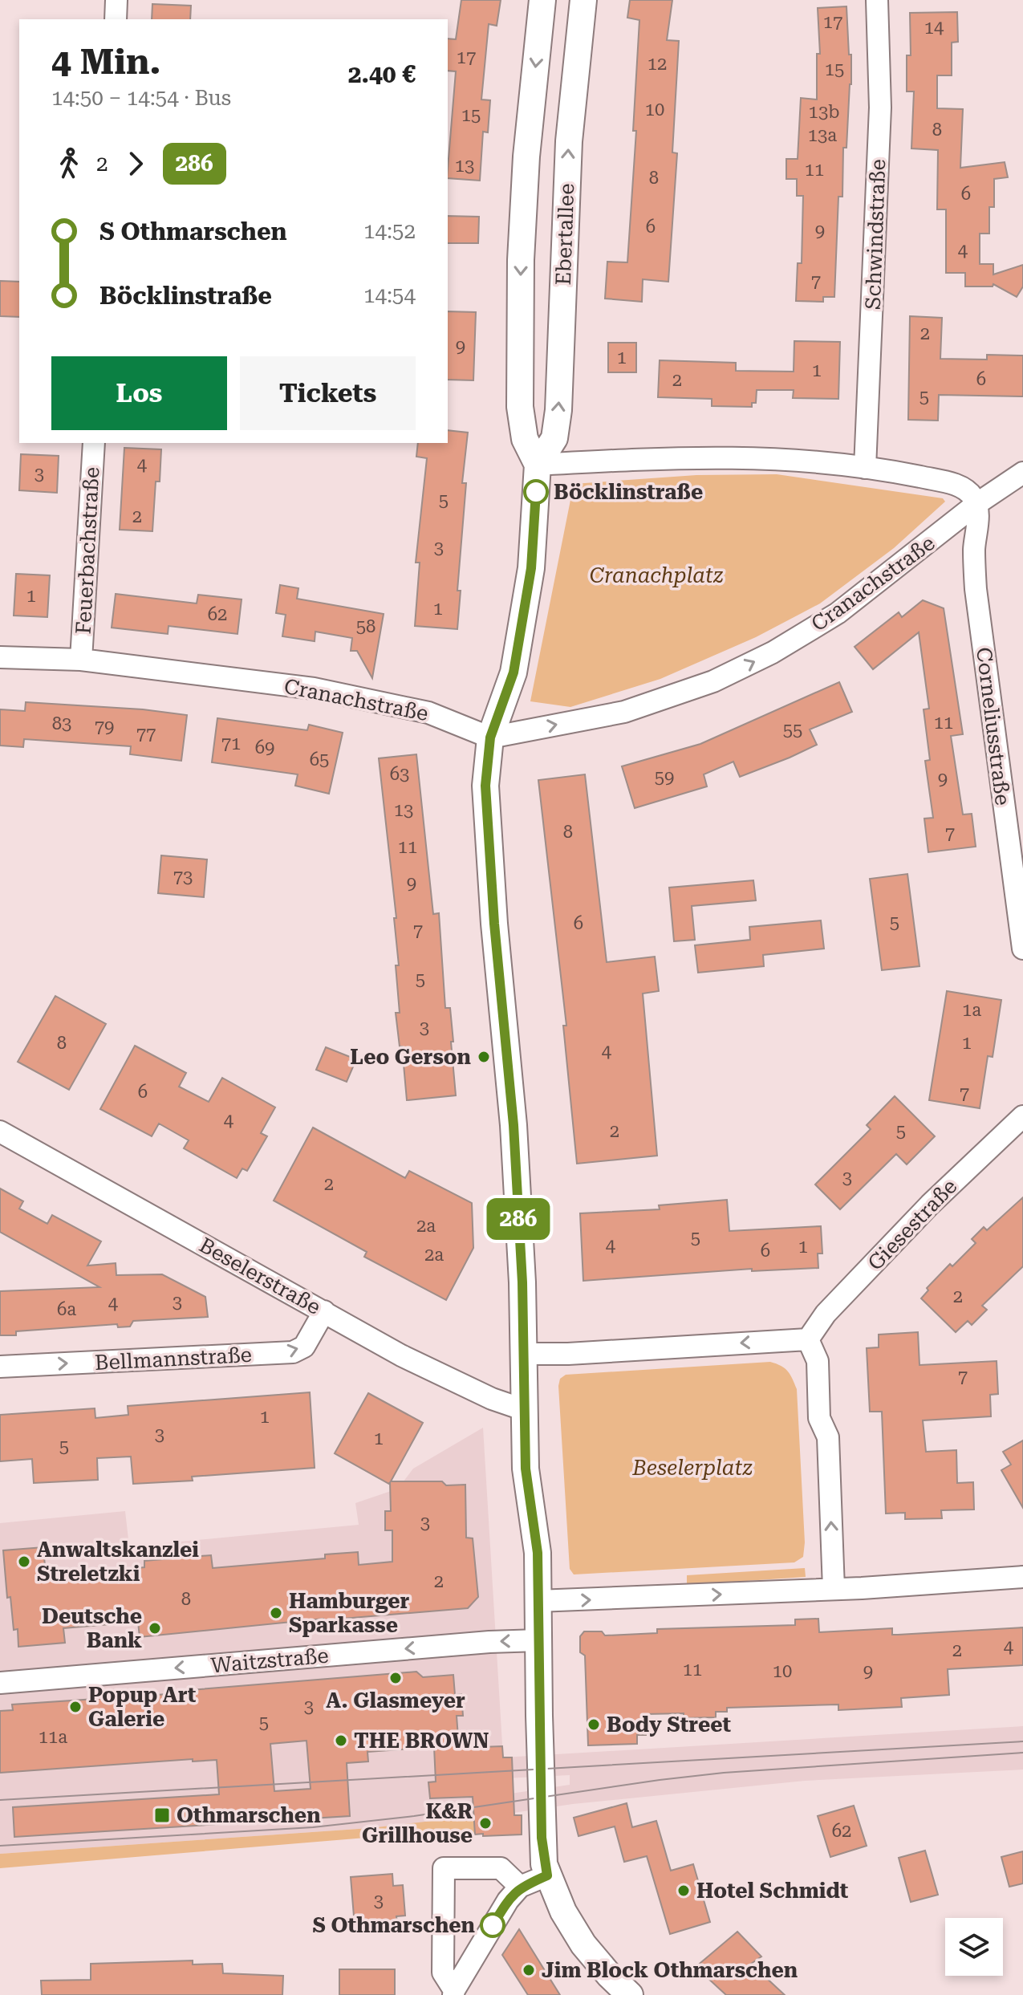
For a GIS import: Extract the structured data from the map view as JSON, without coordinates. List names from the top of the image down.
{
  "streets": {
    "main road": ["Ebertallee"],
    "street": [
      "Schwindstraße",
      "Feuerbachstraße",
      "Cranachstraße",
      "Corneliusstraße",
      "Giesestraße",
      "Beselerstraße",
      "Bellmannstraße",
      "Waitzstraße"
    ]
  },
  "crossings": [
    ["Ebertallee", "Cranachstraße"],
    ["Ebertallee", "Beselerstraße"],
    ["Ebertallee", "Waitzstraße"],
    ["Feuerbachstraße", "Cranachstraße"],
    ["Cranachstraße", "Corneliusstraße"],
    ["Beselerstraße", "Bellmannstraße"]
  ],
  "one_way": ["Cranachstraße", "Bellmannstraße", "Waitzstraße"],
  "parks": ["Cranachplatz", "Beselerplatz"],
  "places": {
    "other": [
      "Böcklinstraße",
      "Leo Gerson",
      "Anwaltskanzlei Streletzki",
      "Hamburger Sparkasse",
      "Deutsche Bank",
      "A. Glasmeyer",
      "Popup Art Galerie",
      "Body Street",
      "THE BROWN",
      "K&R Grillhouse",
      "Hotel Schmidt",
      "S Othmarschen",
      "Jim Block Othmarschen"
    ],
    "transit": ["Othmarschen"]
  },
  "lines": ["bus line 286"],
  "house_numbers": [
    "17",
    "14",
    "17",
    "12",
    "15",
    "10",
    "13b",
    "15",
    "8",
    "13a",
    "13",
    "11",
    "8",
    "6",
    "6",
    "9",
    "4",
    "7",
    "2",
    "9",
    "1",
    "1",
    "6",
    "2",
    "5",
    "4",
    "3",
    "5",
    "2",
    "3",
    "1",
    "1",
    "62",
    "58",
    "11",
    "83",
    "79",
    "55",
    "77",
    "71",
    "69",
    "65",
    "63",
    "59",
    "9",
    "13",
    "8",
    "7",
    "11",
    "73",
    "9",
    "5",
    "6",
    "7",
    "5",
    "1a",
    "3",
    "8",
    "1",
    "4",
    "6",
    "7",
    "4",
    "2",
    "5",
    "3",
    "2",
    "2a",
    "5",
    "4",
    "1",
    "6",
    "2a",
    "2",
    "3",
    "4",
    "6a",
    "7",
    "1",
    "3",
    "1",
    "5",
    "3",
    "2",
    "8",
    "4",
    "2",
    "11",
    "10",
    "9",
    "3",
    "5",
    "11a",
    "62",
    "3"
  ],
  "page": {
    "on_map": "286",
    "heading": ["4 Min.", "14:50 – 14:54 · Bus", "2.40 €"],
    "legs": ["2", "286"],
    "list": [
      {
        "name": "S Othmarschen",
        "value": "14:52"
      },
      {
        "name": "Böcklinstraße",
        "value": "14:54"
      }
    ],
    "buttons": ["Los", "Tickets"]
  }
}
